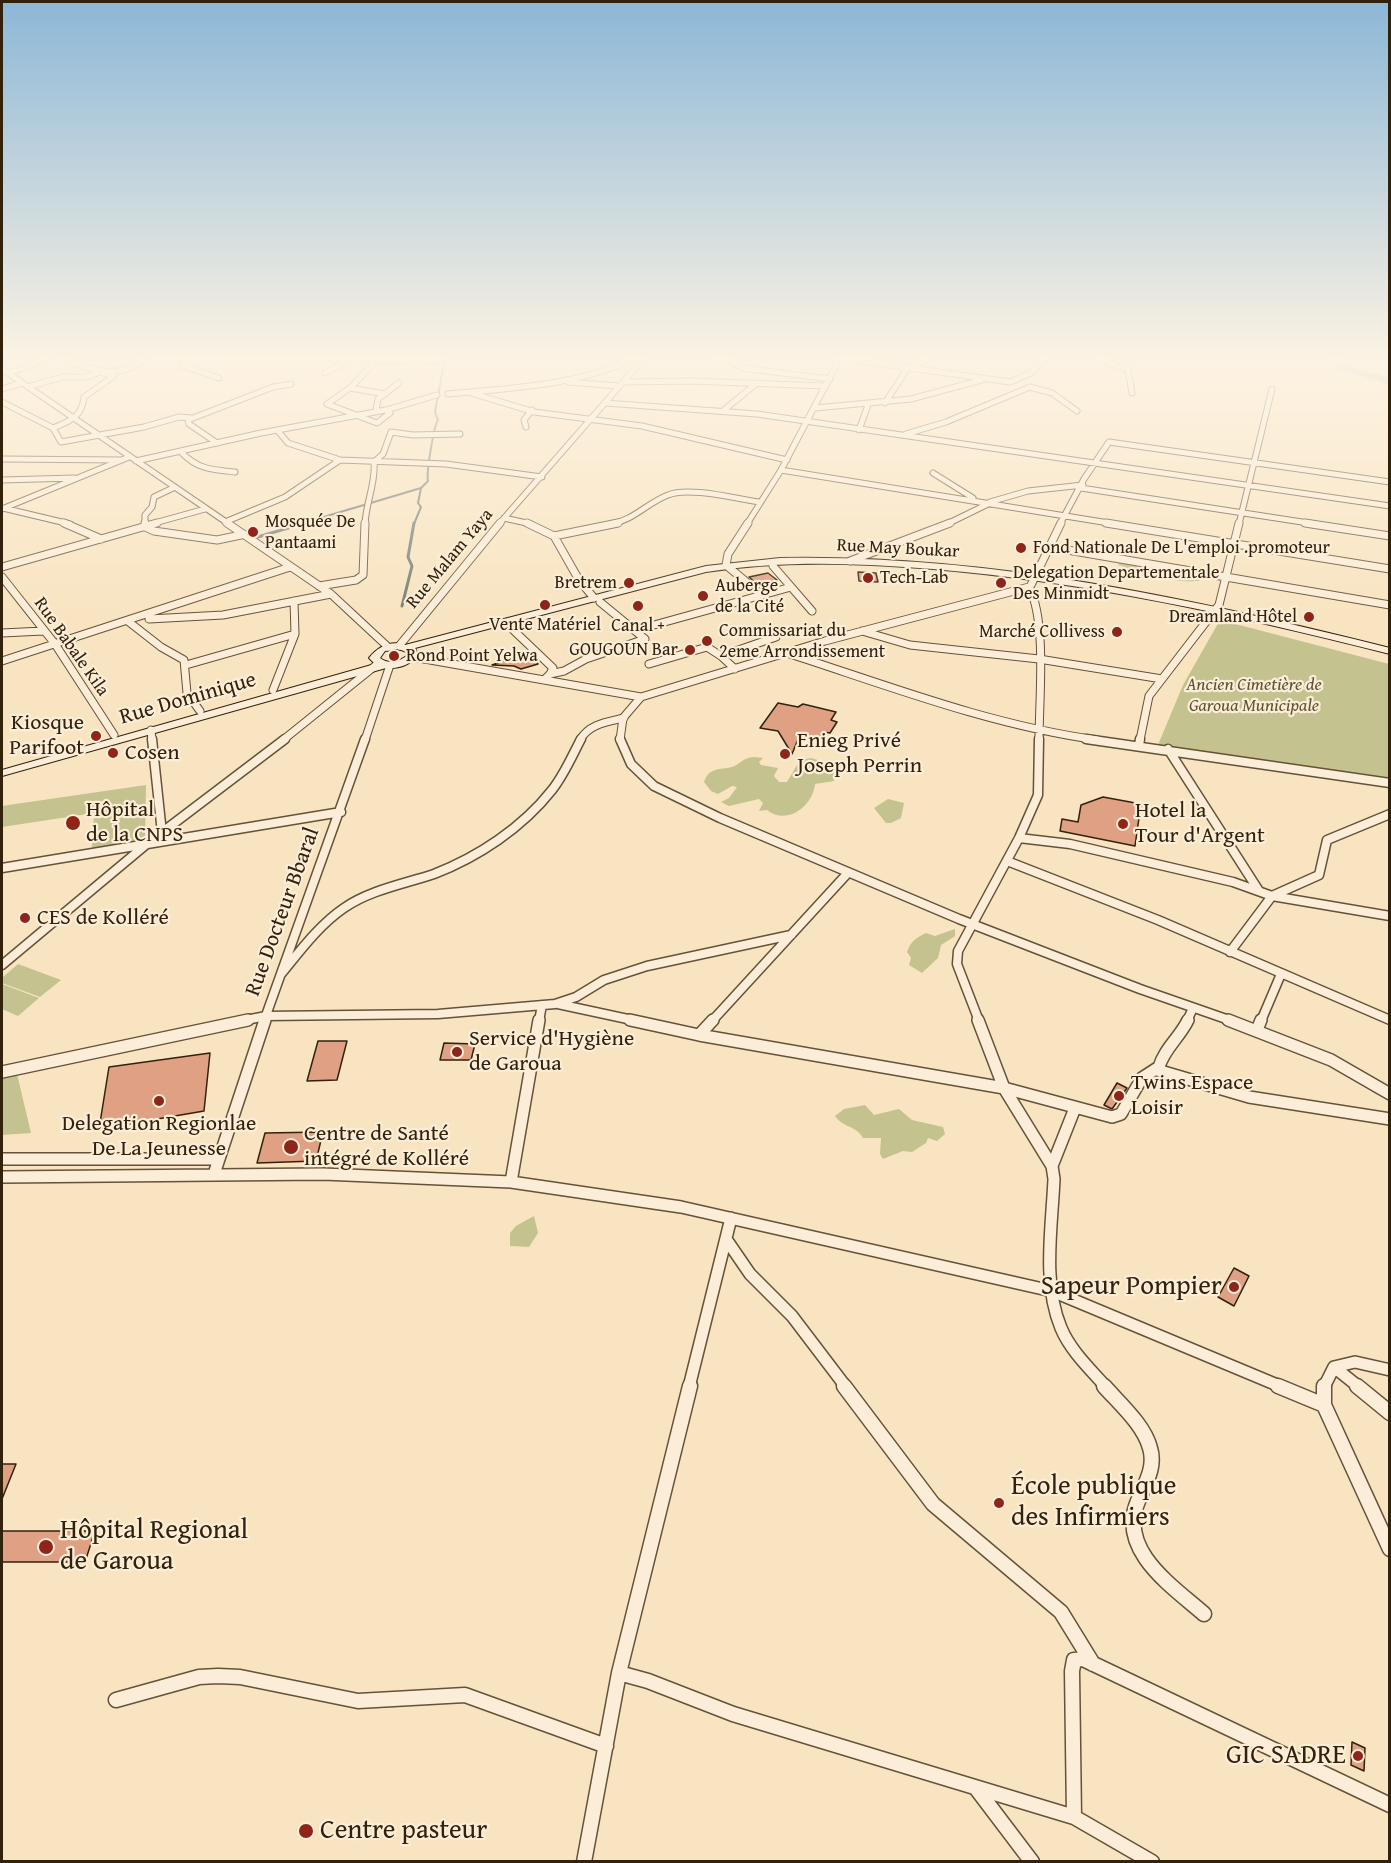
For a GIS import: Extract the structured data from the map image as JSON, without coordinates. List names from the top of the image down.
{
  "streets": {
    "main road": ["Rue May Boukar", "Rue Dominique"],
    "street": ["Rue Malam Yaya", "Rue Babale Kila", "Rue Docteur Bbaral"]
  },
  "crossings": [
    ["Rue May Boukar", "Rue Malam Yaya"],
    ["Rue Babale Kila", "Rue Dominique"],
    ["Rue Dominique", "Rue Docteur Bbaral"]
  ],
  "parks": ["Ancien Cimetière de Garoua Municipale"],
  "places": [
    "Mosquée De Pantaami",
    "Fond Nationale De L'emploi .promoteur",
    "Tech-Lab",
    "Bretrem",
    "Delegation Departementale Des Minmidt",
    "Auberge de la Cité",
    "Vente Matériel",
    "Canal +",
    "Dreamland Hôtel",
    "Marché Collivess",
    "Commissariat du 2eme Arrondissement",
    "GOUGOUN Bar",
    "Rond Point Yelwa",
    "Kiosque Parifoot",
    "Cosen",
    "Enieg Privé Joseph Perrin",
    "Hôpital de la CNPS",
    "Hotel la Tour d'Argent",
    "CES de Kolléré",
    "Service d'Hygiène de Garoua",
    "Twins Espace Loisir",
    "Delegation Regionlae De La Jeunesse",
    "Centre de Santé intégré de Kolléré",
    "Sapeur Pompier",
    "École publique des Infirmiers",
    "Hôpital Regional de Garoua",
    "GIC SADRE",
    "Centre pasteur"
  ]
}
